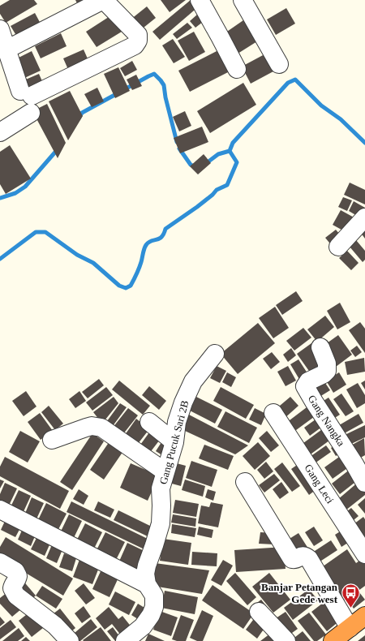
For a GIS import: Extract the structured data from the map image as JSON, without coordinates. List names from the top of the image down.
{
  "streets": {
    "street": ["Gang Nangka", "Gang Pucuk Sari 2B", "Gang Leci"]
  },
  "places": {
    "bus stop": ["Banjar Petangan Gede west"]
  }
}
